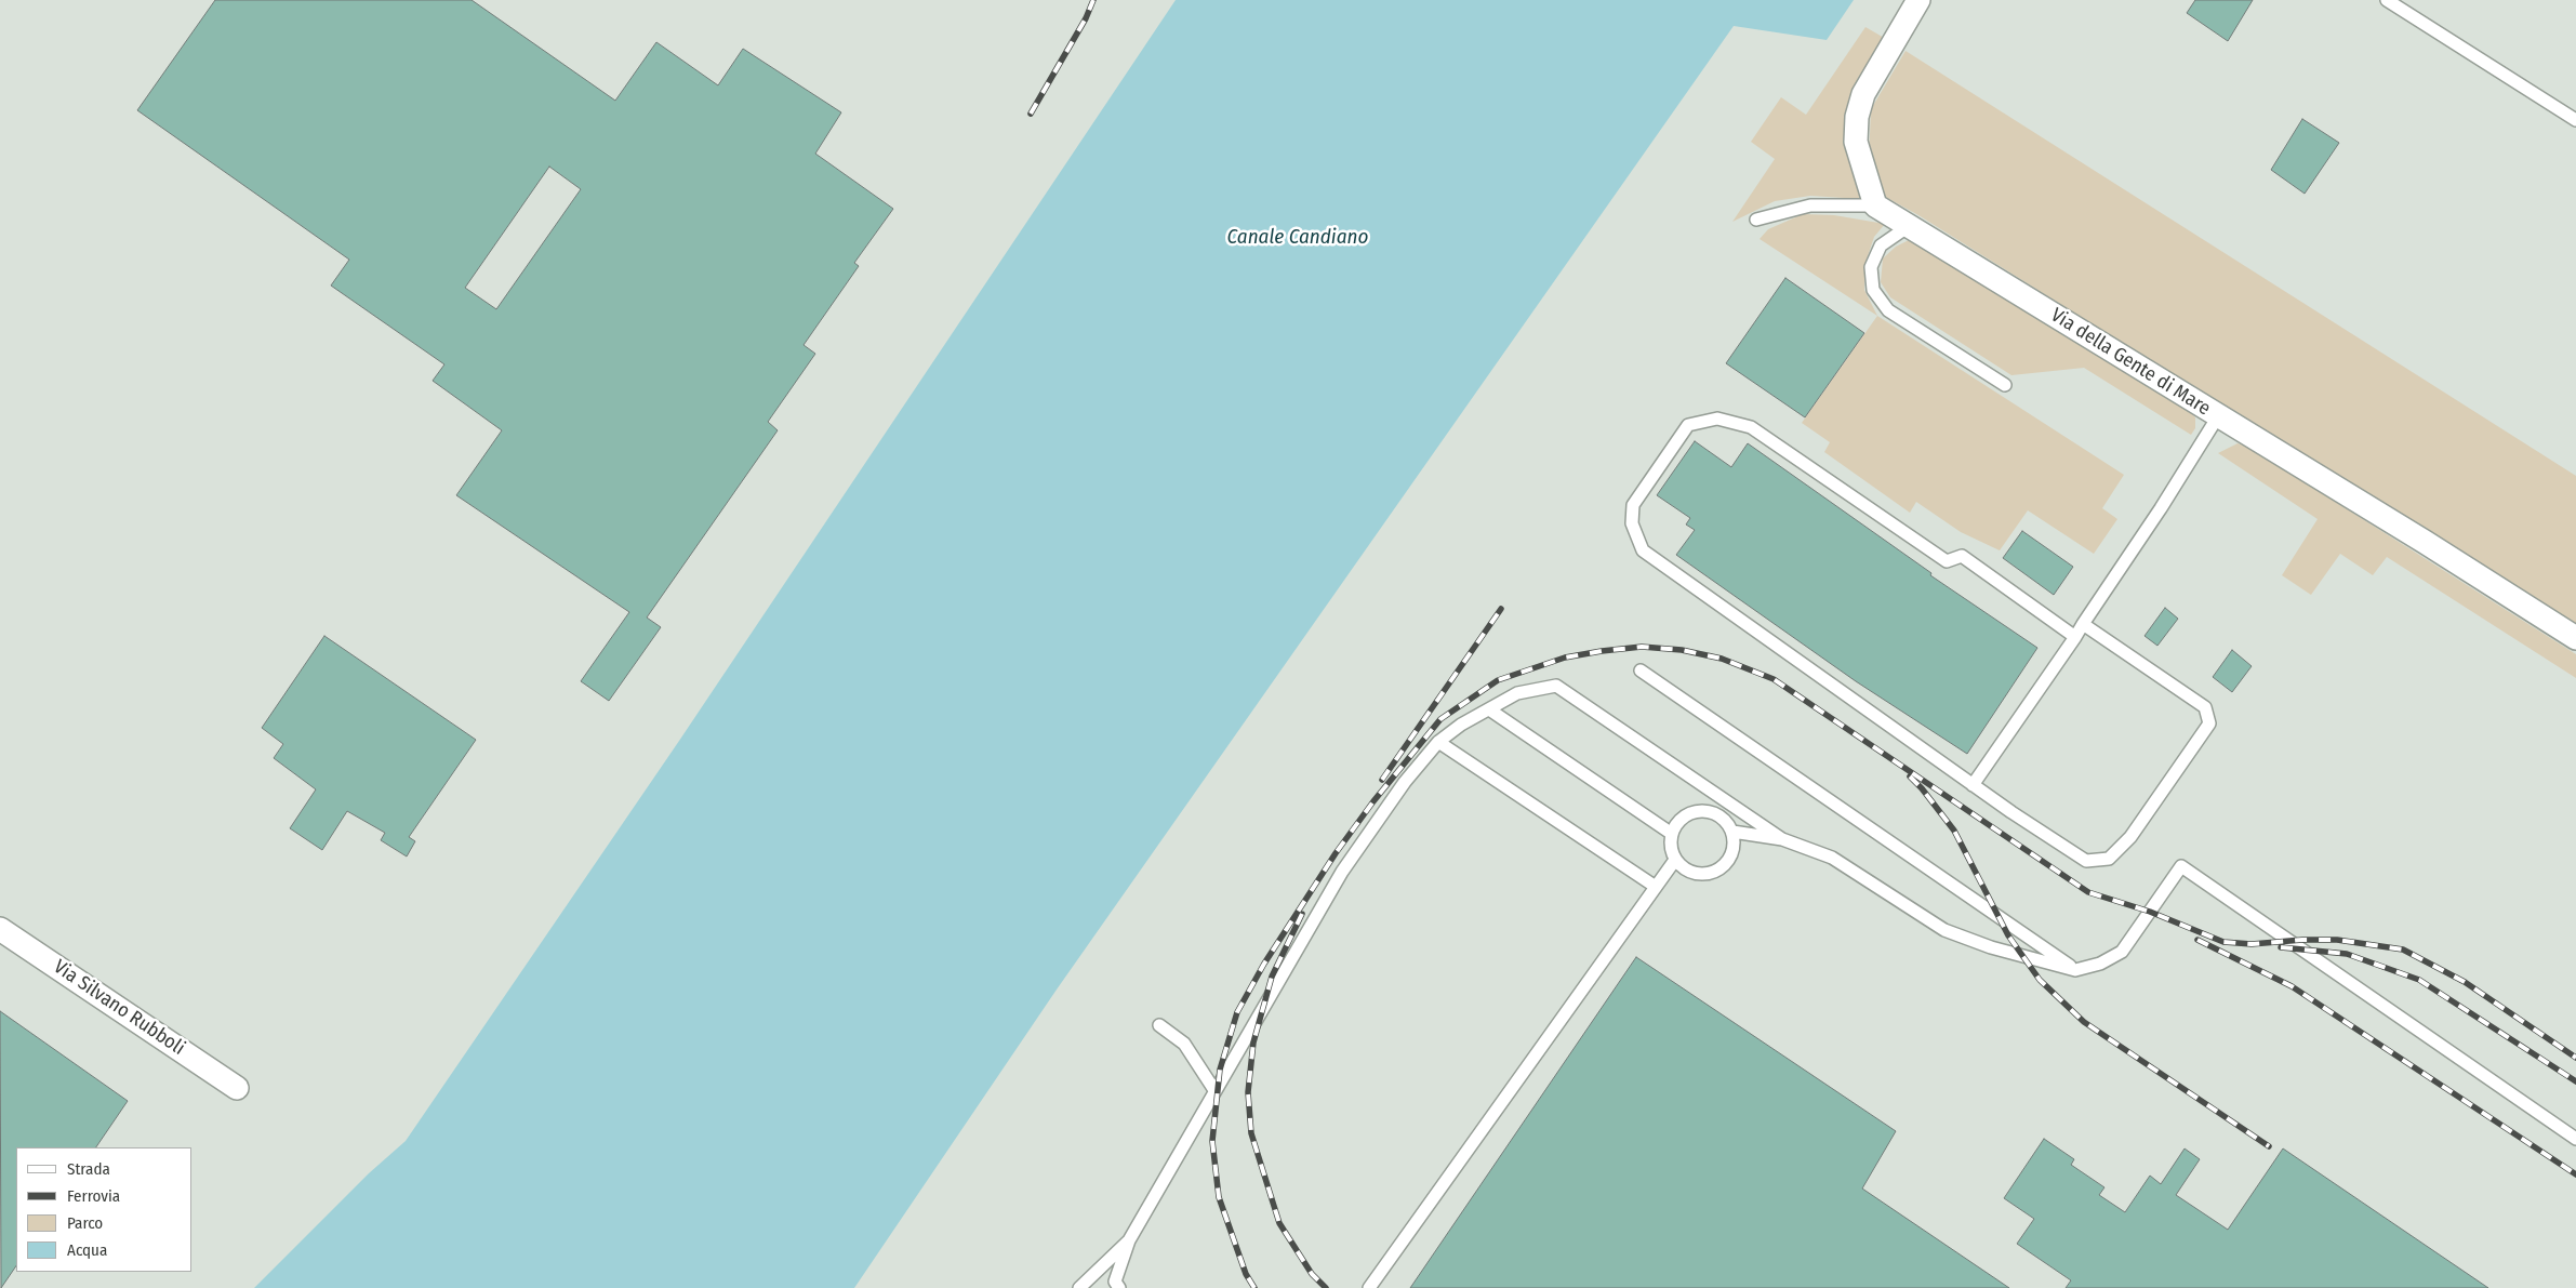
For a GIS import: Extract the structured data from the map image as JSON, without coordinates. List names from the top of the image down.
{
  "streets": {
    "street": ["Via della Gente di Mare", "Via Silvano Rubboli"]
  },
  "water": ["Canale Candiano"],
  "legend": [
    "Strada",
    "Ferrovia",
    "Parco",
    "Acqua"
  ]
}
